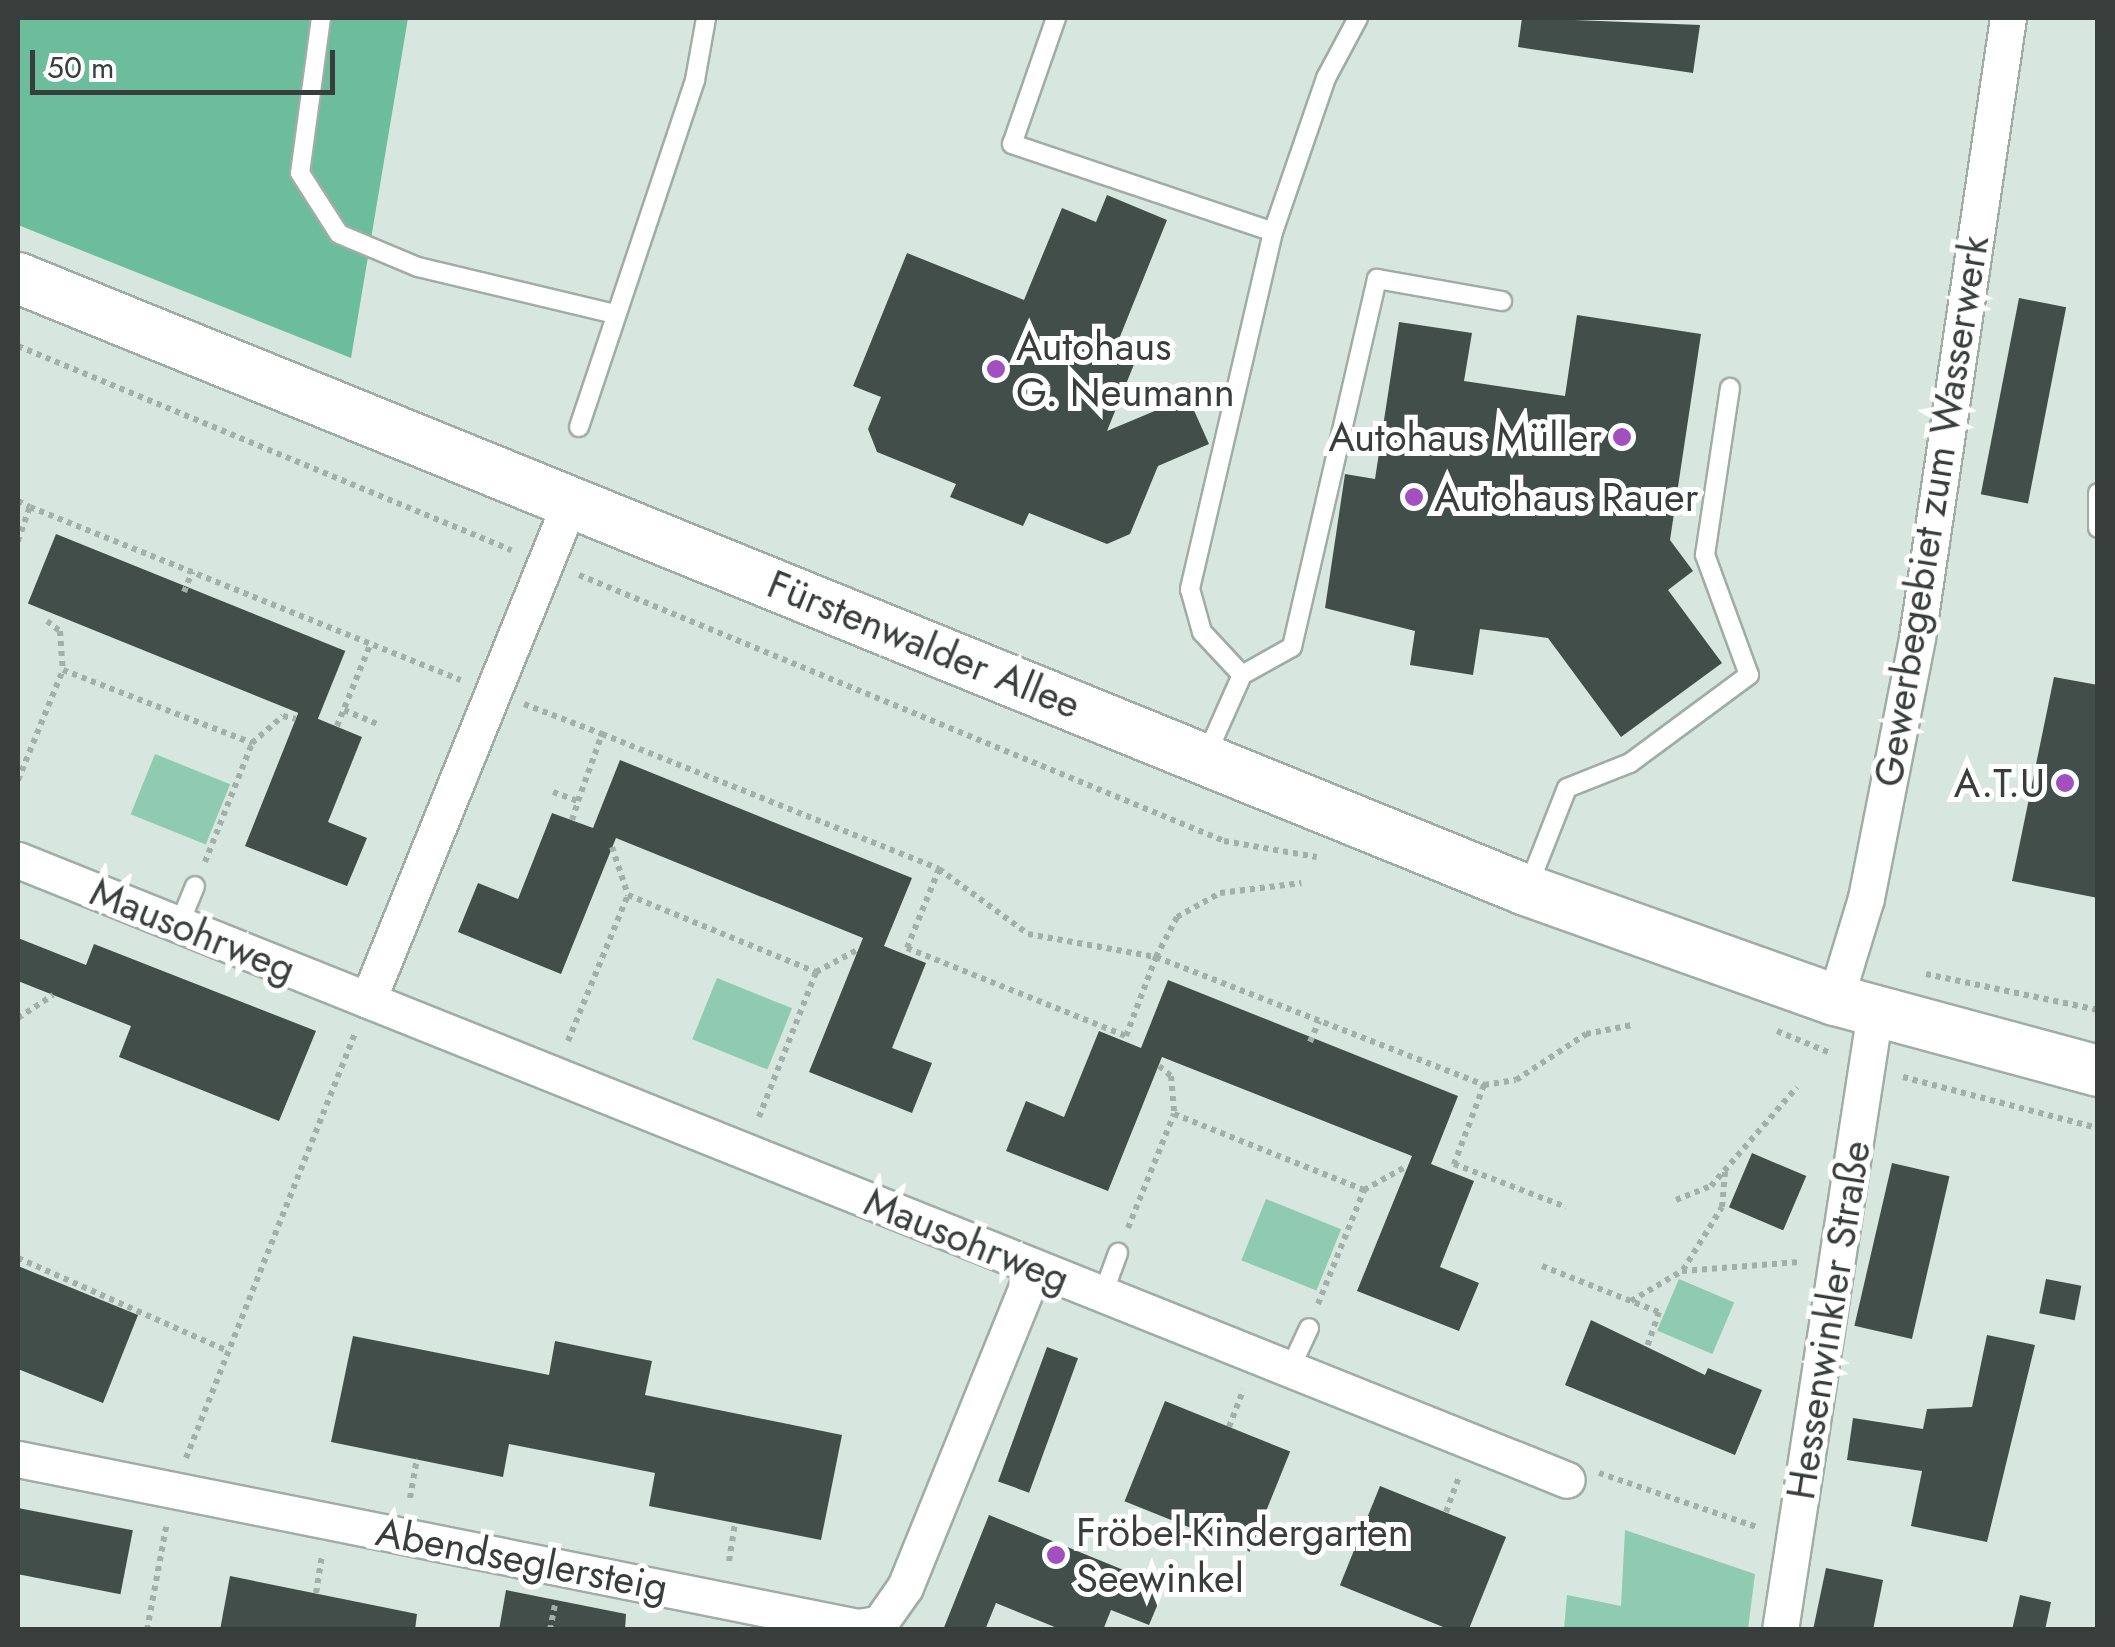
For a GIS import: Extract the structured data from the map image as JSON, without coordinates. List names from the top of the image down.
{
  "streets": {
    "main road": ["Fürstenwalder Allee"],
    "street": [
      "Gewerbegebiet zum Wasserwerk",
      "Mausohrweg",
      "Hessenwinkler Straße",
      "Abendseglersteig"
    ]
  },
  "crossings": [
    ["Gewerbegebiet zum Wasserwerk", "Fürstenwalder Allee"],
    ["Gewerbegebiet zum Wasserwerk", "Hessenwinkler Straße"],
    ["Fürstenwalder Allee", "Hessenwinkler Straße"],
    ["Mausohrweg", "Abendseglersteig"]
  ],
  "places": [
    "Autohaus G. Neumann",
    "Autohaus Müller",
    "Autohaus Rauer",
    "A.T.U",
    "Fröbel-Kindergarten Seewinkel"
  ],
  "scale_bar": "50 m"
}
